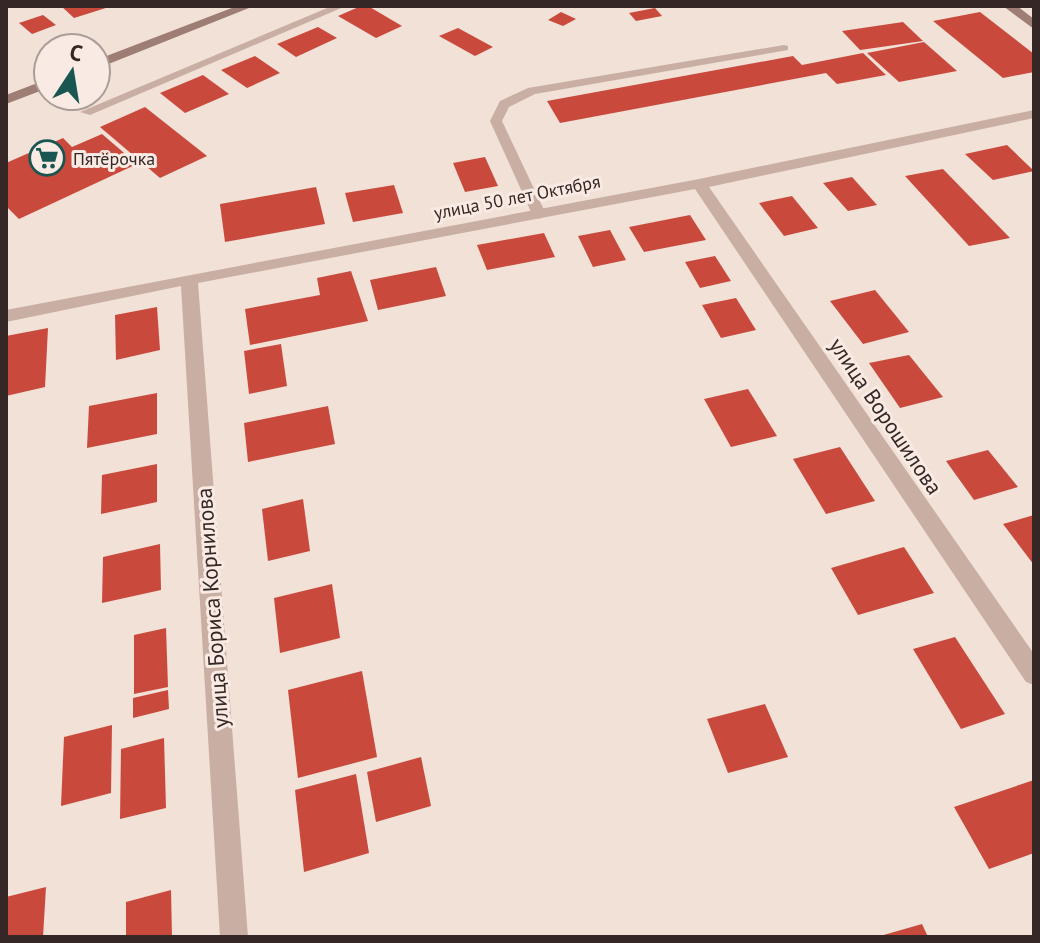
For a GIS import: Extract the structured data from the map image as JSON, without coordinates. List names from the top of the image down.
{
  "streets": {
    "street": ["улица 50 лет Октября", "улица Ворошилова", "улица Бориса Корнилова"]
  },
  "crossings": [
    ["улица 50 лет Октября", "улица Ворошилова"],
    ["улица 50 лет Октября", "улица Бориса Корнилова"]
  ],
  "places": {
    "supermarket": ["Пятёрочка"]
  },
  "north": "top"
}
